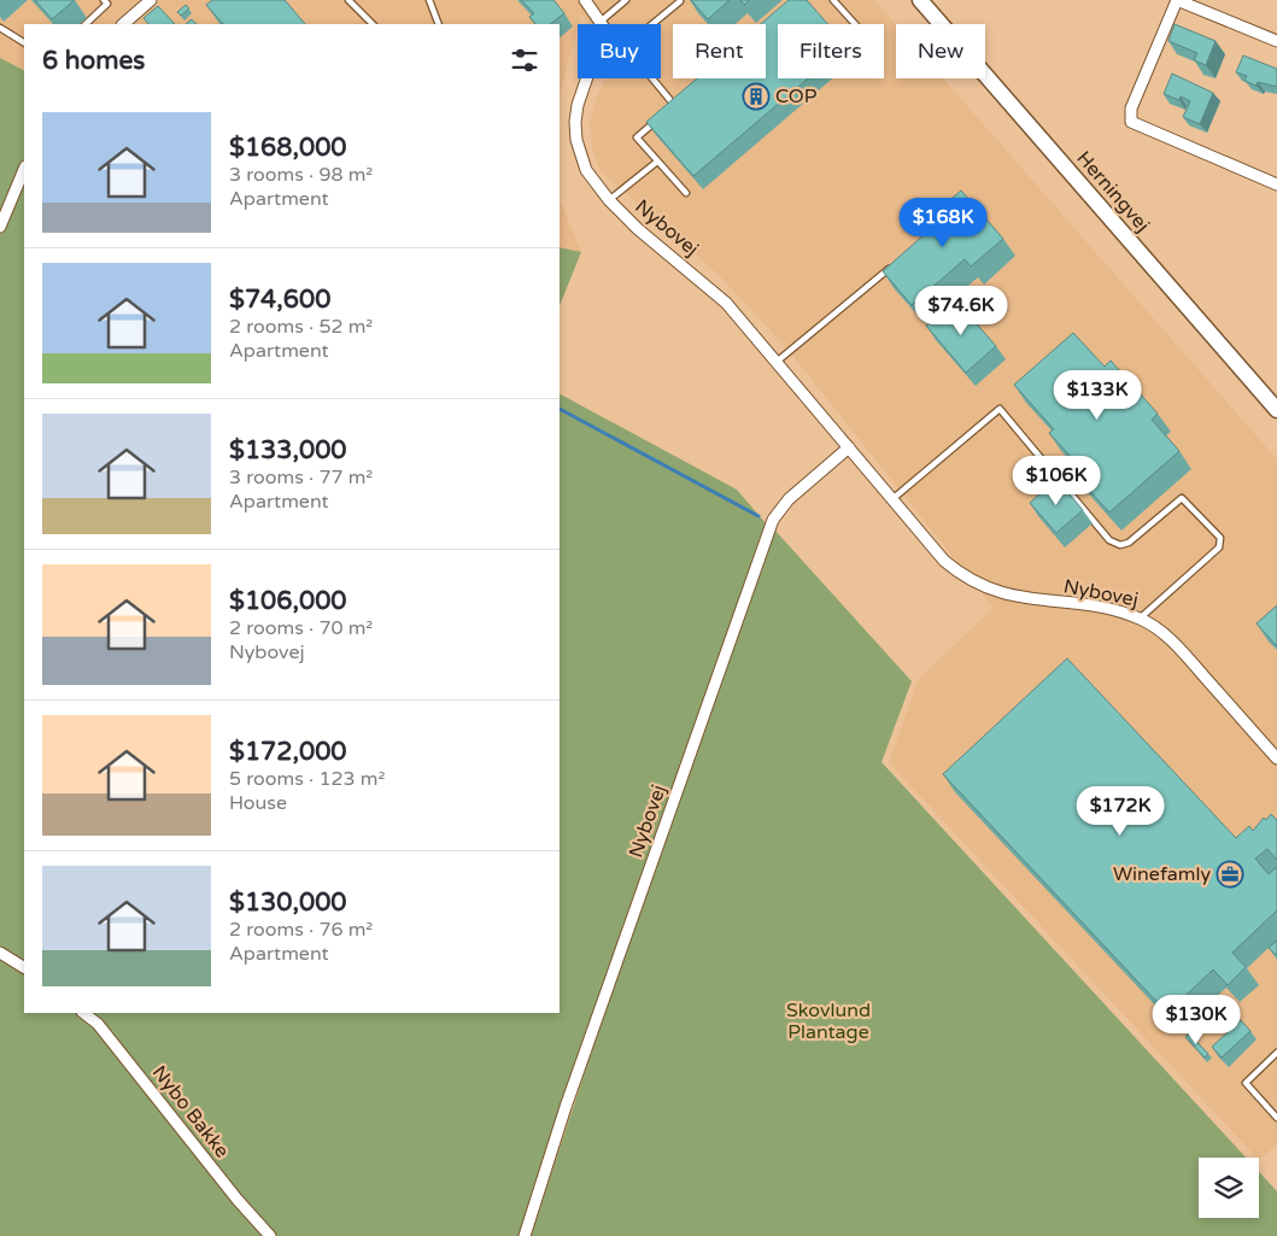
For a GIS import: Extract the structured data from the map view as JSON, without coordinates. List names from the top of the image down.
{
  "streets": {
    "main road": ["Herningvej"],
    "street": ["Nybovej", "Nybo Bakke"]
  },
  "parks": ["Skovlund Plantage"],
  "places": {
    "building": ["COP"],
    "office": ["Winefamly"]
  },
  "page": {
    "chip": [
      "Buy",
      "Rent",
      "Filters",
      "New"
    ],
    "heading": "6 homes",
    "list": [
      {
        "name": "$168,000",
        "note": "3 rooms · 98 m² · Apartment"
      },
      {
        "name": "$74,600",
        "note": "2 rooms · 52 m² · Apartment"
      },
      {
        "name": "$133,000",
        "note": "3 rooms · 77 m² · Apartment"
      },
      {
        "name": "$106,000",
        "note": "2 rooms · 70 m² · Nybovej"
      },
      {
        "name": "$172,000",
        "note": "5 rooms · 123 m² · House"
      },
      {
        "name": "$130,000",
        "note": "2 rooms · 76 m² · Apartment"
      }
    ],
    "price": [
      "$168K",
      "$74.6K",
      "$133K",
      "$106K",
      "$172K",
      "$130K"
    ]
  }
}
